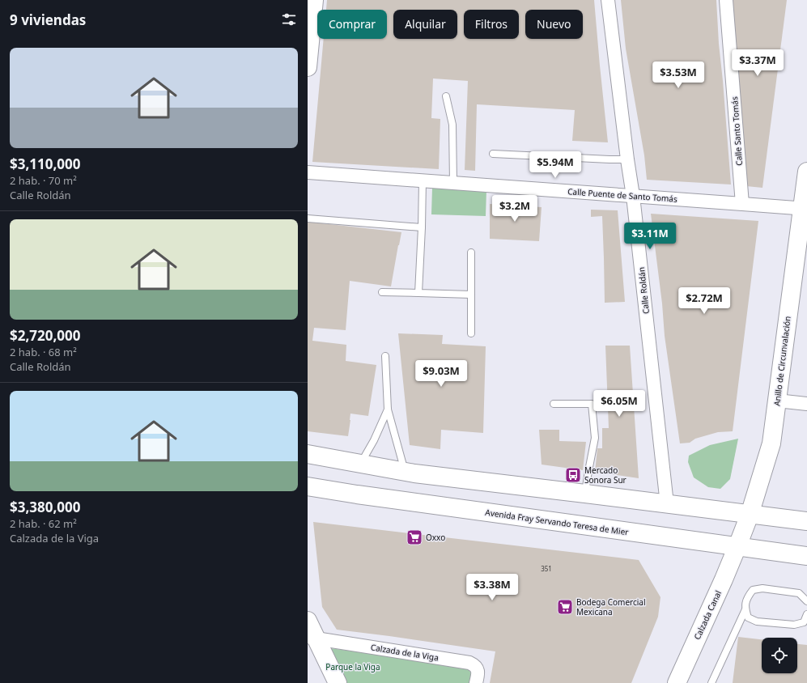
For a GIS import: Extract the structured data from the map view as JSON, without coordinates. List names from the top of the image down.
{
  "streets": {
    "main road": ["Anillo de Circunvalación", "Avenida Fray Servando Teresa de Mier", "Calzada Canal"],
    "street": [
      "Calle Santo Tomás",
      "Calle Puente de Santo Tomás",
      "Calle Roldán",
      "Calzada de la Viga"
    ]
  },
  "crossings": [
    ["Calle Santo Tomás", "Calle Puente de Santo Tomás"],
    ["Calle Puente de Santo Tomás", "Calle Roldán"],
    ["Calle Puente de Santo Tomás", "Anillo de Circunvalación"],
    ["Anillo de Circunvalación", "Avenida Fray Servando Teresa de Mier"],
    ["Anillo de Circunvalación", "Calzada Canal"],
    ["Avenida Fray Servando Teresa de Mier", "Calzada Canal"]
  ],
  "parks": ["Parque la Viga"],
  "places": {
    "bus stop": ["Mercado Sonora Sur"],
    "supermarket": ["Oxxo", "Bodega Comercial Mexicana"]
  },
  "house_numbers": ["351"],
  "page": {
    "heading": "9 viviendas",
    "chip": [
      "Comprar",
      "Alquilar",
      "Filtros",
      "Nuevo"
    ],
    "list": [
      {
        "name": "$3,110,000",
        "note": "2 hab. · 70 m² · Calle Roldán"
      },
      {
        "name": "$2,720,000",
        "note": "2 hab. · 68 m² · Calle Roldán"
      },
      {
        "name": "$3,380,000",
        "note": "2 hab. · 62 m² · Calzada de la Viga"
      }
    ],
    "price": [
      "$3.37M",
      "$3.53M",
      "$5.94M",
      "$3.2M",
      "$3.11M",
      "$2.72M",
      "$9.03M",
      "$6.05M",
      "$3.38M"
    ]
  }
}
